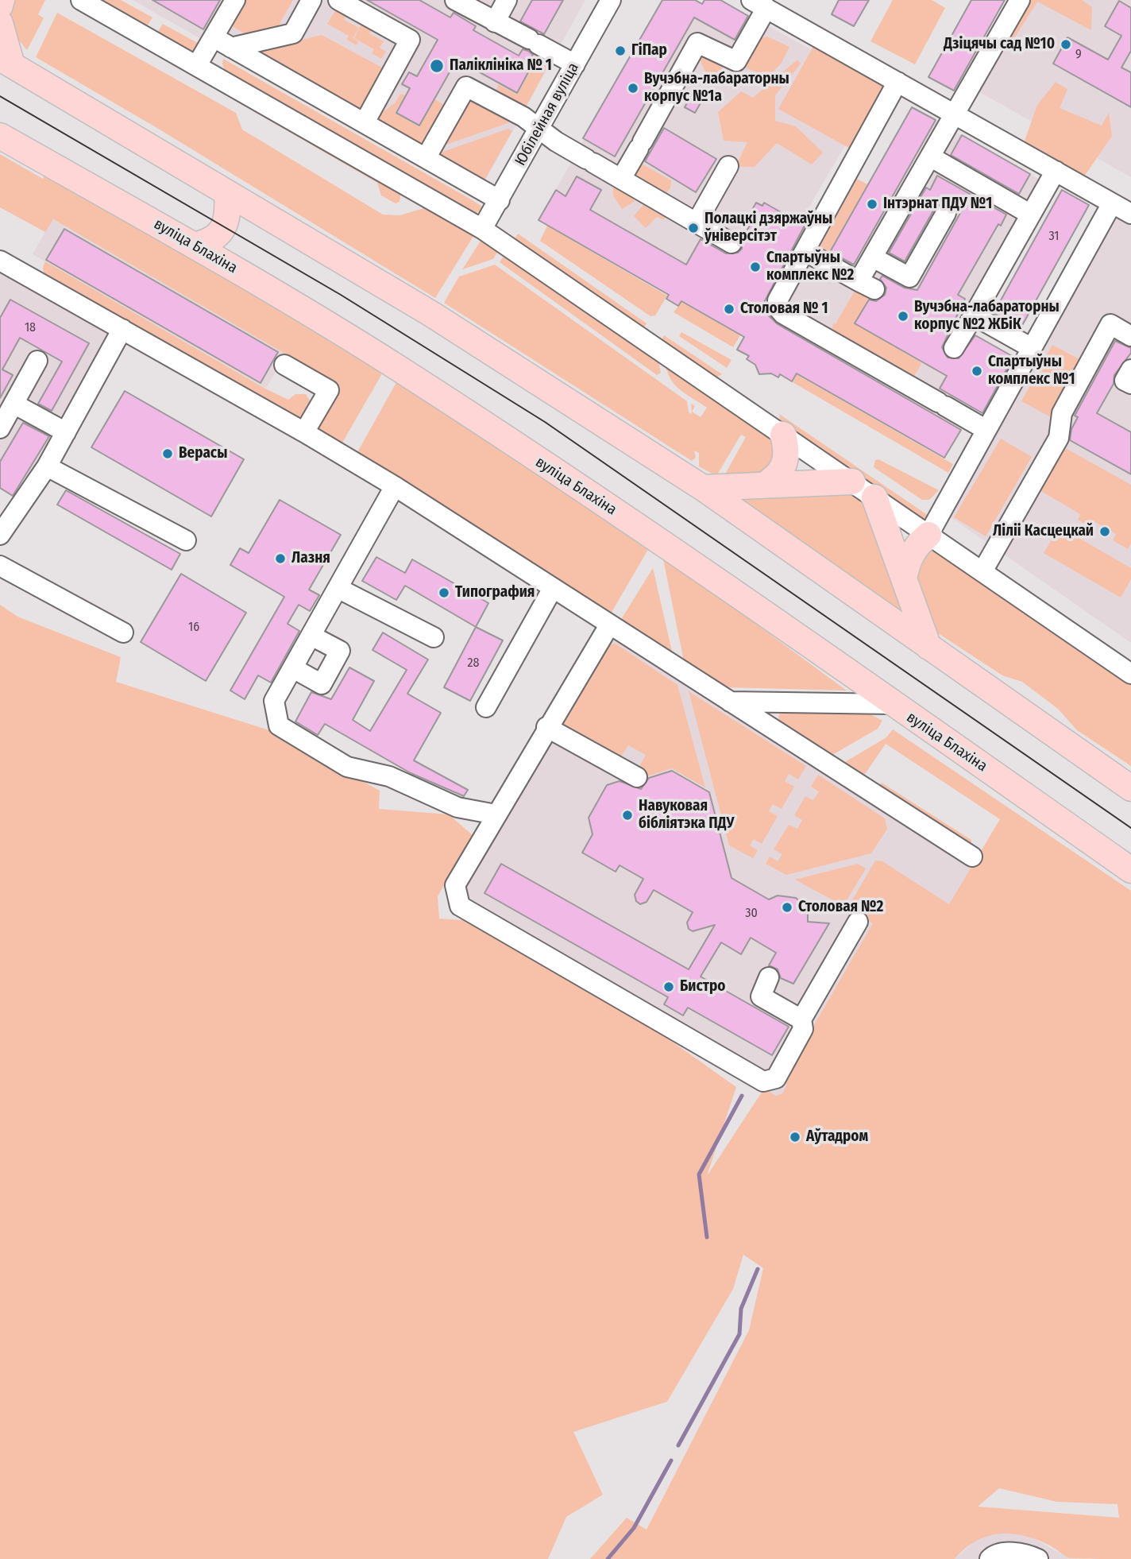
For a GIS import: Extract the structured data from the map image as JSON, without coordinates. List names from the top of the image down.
{
  "streets": {
    "main road": ["вуліца Блахіна"],
    "street": ["Юбілейная вуліца"]
  },
  "places": [
    "Дзіцячы сад №10",
    "ГіПар",
    "Паліклініка № 1",
    "Вучэбна-лабараторны корпус №1а",
    "Інтэрнат ПДУ №1",
    "Полацкі дзяржаўны ўніверсітэт",
    "Спартыўны комплекс №2",
    "Столовая № 1",
    "Вучэбна-лабараторны корпус №2 ЖБіК",
    "Спартыўны комплекс №1",
    "Верасы",
    "Ліліі Касцецкай",
    "Лазня",
    "Типография",
    "Навуковая бібліятэка ПДУ",
    "Столовая №2",
    "Бистро",
    "Аўтадром"
  ],
  "house_numbers": [
    "9",
    "31",
    "18",
    "16",
    "28",
    "30"
  ]
}
